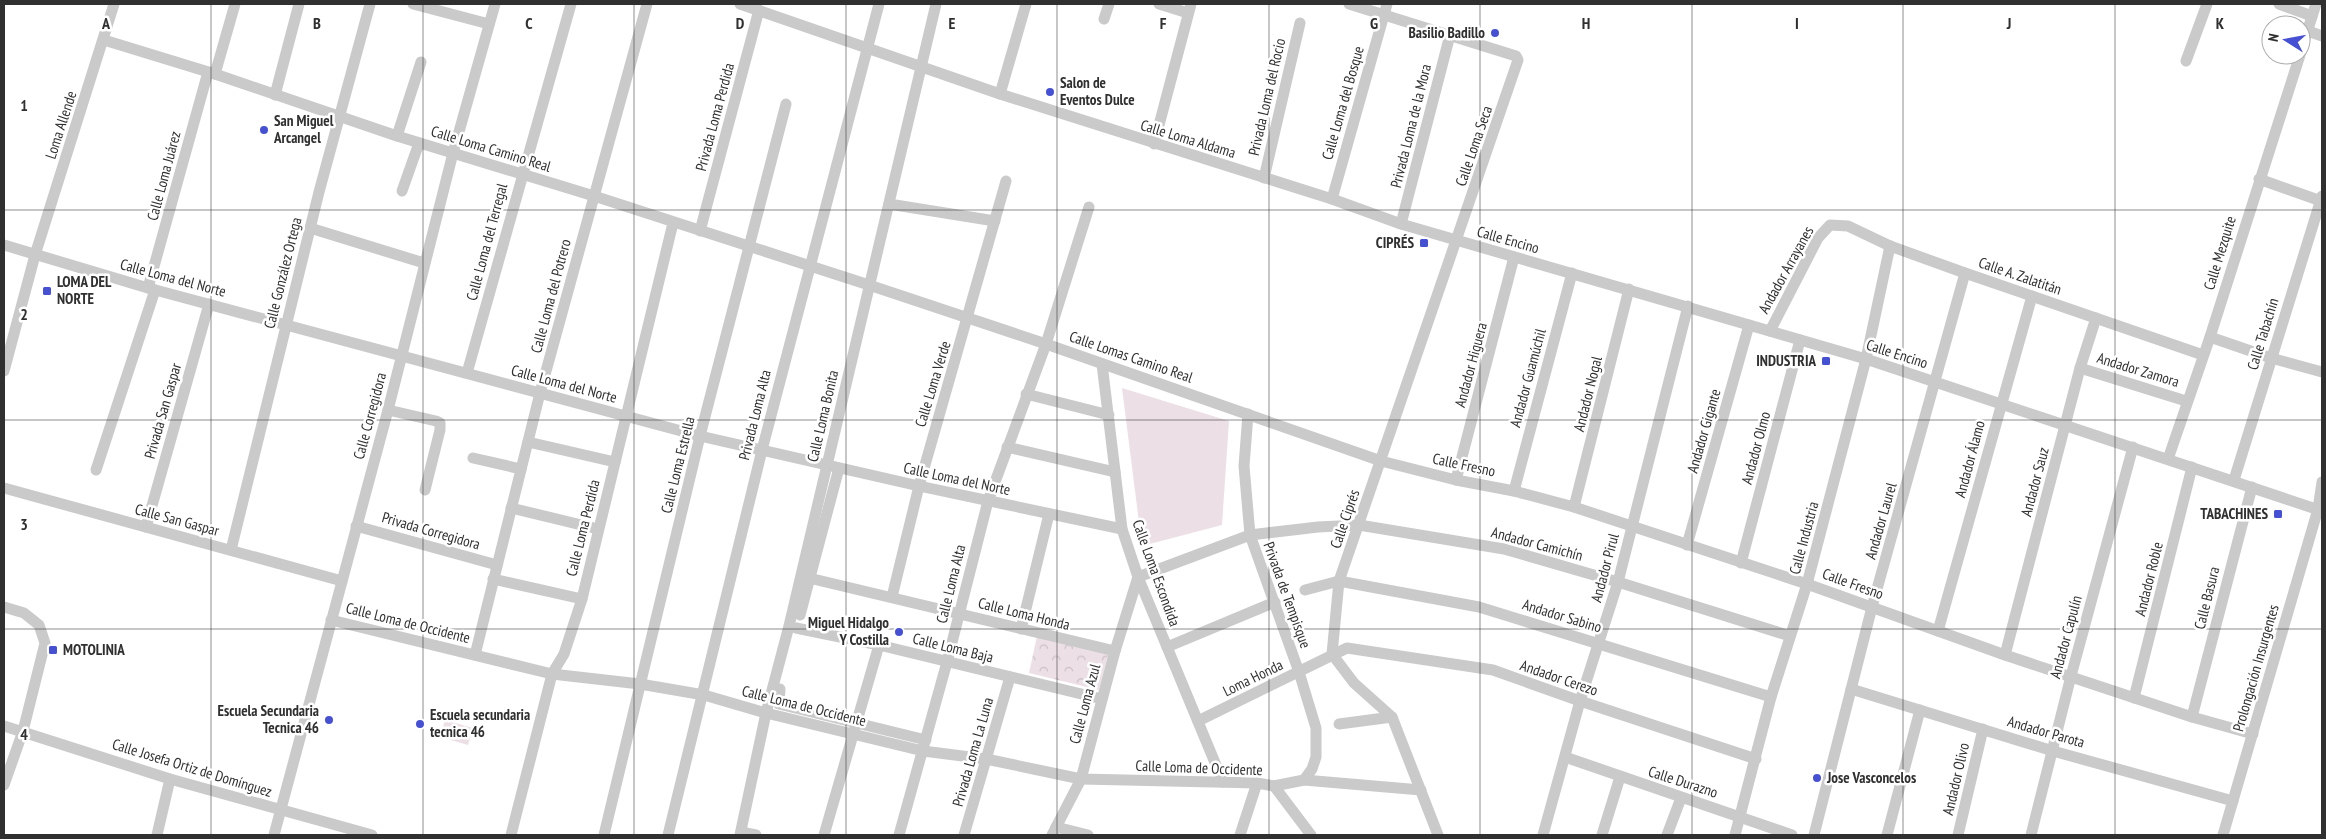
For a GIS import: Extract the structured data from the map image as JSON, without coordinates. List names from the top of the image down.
{
  "streets": {
    "street": [
      "Privada Loma del Rocio",
      "Calle Loma del Bosque",
      "Privada Loma Perdida",
      "Loma Allende",
      "Privada Loma de la Mora",
      "Calle Loma Aldama",
      "Calle Loma Seca",
      "Calle Loma Camino Real",
      "Calle Loma Juárez",
      "Calle Encino",
      "Calle Loma del Terregal",
      "Calle Mezquite",
      "Andador Arrayanes",
      "Calle González Ortega",
      "Calle A. Zalatitán",
      "Calle Loma del Norte",
      "Calle Loma del Potrero",
      "Calle Tabachín",
      "Calle Lomas Camino Real",
      "Andador Higuera",
      "Andador Zamora",
      "Andador Guamúchil",
      "Calle Loma Verde",
      "Andador Nogal",
      "Privada San Gaspar",
      "Privada Loma Alta",
      "Calle Corregidora",
      "Calle Loma Bonita",
      "Andador Gigante",
      "Andador Olmo",
      "Andador Álamo",
      "Calle Loma Estrella",
      "Calle Fresno",
      "Andador Sauz",
      "Calle Ciprés",
      "Calle San Gaspar",
      "Andador Laurel",
      "Calle Loma Perdida",
      "Privada Corregidora",
      "Calle Industria",
      "Andador Camichín",
      "Andador Pirul",
      "Calle Loma Escondida",
      "Andador Roble",
      "Calle Loma Alta",
      "Privada de Tempisque",
      "Calle Basura",
      "Calle Loma Honda",
      "Andador Sabino",
      "Calle Loma de Occidente",
      "Andador Capulín",
      "Calle Loma Baja",
      "Prolongación Insurgentes",
      "Loma Honda",
      "Andador Cerezo",
      "Calle Loma Azul",
      "Andador Parota",
      "Privada Loma La Luna",
      "Calle Josefa Ortiz de Domínguez",
      "Andador Olivo",
      "Calle Durazno"
    ]
  },
  "crossings": [
    ["Privada Loma del Rocio", "Calle Loma Aldama"],
    ["Calle Loma del Bosque", "Calle Loma Aldama"],
    ["Privada Loma Perdida", "Calle Loma Aldama"],
    ["Privada Loma Perdida", "Calle Loma Camino Real"],
    ["Loma Allende", "Calle Loma Camino Real"],
    ["Loma Allende", "Calle Loma del Norte"],
    ["Privada Loma de la Mora", "Calle Loma Aldama"],
    ["Privada Loma de la Mora", "Calle Loma Seca"],
    ["Calle Loma Aldama", "Calle Loma Seca"],
    ["Calle Loma Aldama", "Calle Encino"],
    ["Calle Loma Aldama", "Privada Loma Alta"],
    ["Calle Loma Aldama", "Calle Loma Bonita"],
    ["Calle Loma Aldama", "Calle Ciprés"],
    ["Calle Loma Seca", "Calle Encino"],
    ["Calle Loma Seca", "Calle Ciprés"],
    ["Calle Loma Camino Real", "Calle Loma Juárez"],
    ["Calle Loma Camino Real", "Calle Loma del Terregal"],
    ["Calle Loma Camino Real", "Calle González Ortega"],
    ["Calle Loma Camino Real", "Calle Loma del Potrero"],
    ["Calle Loma Camino Real", "Calle Lomas Camino Real"],
    ["Calle Loma Camino Real", "Privada Loma Alta"],
    ["Calle Loma Camino Real", "Calle Corregidora"],
    ["Calle Loma Camino Real", "Calle Loma Bonita"],
    ["Calle Loma Camino Real", "Calle Loma Estrella"],
    ["Calle Loma Camino Real", "Calle Loma Perdida"],
    ["Calle Loma Juárez", "Calle Loma del Norte"],
    ["Calle Encino", "Calle Mezquite"],
    ["Calle Encino", "Andador Arrayanes"],
    ["Calle Encino", "Calle Tabachín"],
    ["Calle Encino", "Andador Higuera"],
    ["Calle Encino", "Andador Guamúchil"],
    ["Calle Encino", "Andador Nogal"],
    ["Calle Encino", "Andador Gigante"],
    ["Calle Encino", "Andador Olmo"],
    ["Calle Encino", "Andador Álamo"],
    ["Calle Encino", "Andador Sauz"],
    ["Calle Encino", "Calle Ciprés"],
    ["Calle Encino", "Andador Laurel"],
    ["Calle Encino", "Calle Industria"],
    ["Calle Encino", "Andador Pirul"],
    ["Calle Encino", "Andador Roble"],
    ["Calle Encino", "Calle Basura"],
    ["Calle Encino", "Andador Capulín"],
    ["Calle Encino", "Prolongación Insurgentes"],
    ["Calle Loma del Terregal", "Calle Loma del Norte"],
    ["Calle Mezquite", "Calle A. Zalatitán"],
    ["Calle Mezquite", "Andador Zamora"],
    ["Andador Arrayanes", "Calle A. Zalatitán"],
    ["Calle González Ortega", "Calle Loma del Norte"],
    ["Calle González Ortega", "Calle San Gaspar"],
    ["Calle A. Zalatitán", "Andador Álamo"],
    ["Calle A. Zalatitán", "Andador Sauz"],
    ["Calle A. Zalatitán", "Andador Laurel"],
    ["Calle A. Zalatitán", "Calle Industria"],
    ["Calle Loma del Norte", "Calle Loma del Potrero"],
    ["Calle Loma del Norte", "Calle Loma Verde"],
    ["Calle Loma del Norte", "Privada San Gaspar"],
    ["Calle Loma del Norte", "Privada Loma Alta"],
    ["Calle Loma del Norte", "Calle Corregidora"],
    ["Calle Loma del Norte", "Calle Loma Bonita"],
    ["Calle Loma del Norte", "Calle Loma Estrella"],
    ["Calle Loma del Norte", "Calle Loma Perdida"],
    ["Calle Loma del Norte", "Calle Loma Escondida"],
    ["Calle Loma del Norte", "Calle Loma Alta"],
    ["Calle Loma del Potrero", "Privada Corregidora"],
    ["Calle Loma del Potrero", "Calle Loma de Occidente"],
    ["Calle Lomas Camino Real", "Calle Loma Verde"],
    ["Calle Lomas Camino Real", "Calle Loma Bonita"],
    ["Calle Lomas Camino Real", "Calle Fresno"],
    ["Calle Lomas Camino Real", "Calle Ciprés"],
    ["Calle Lomas Camino Real", "Calle Loma Escondida"],
    ["Calle Lomas Camino Real", "Calle Loma Alta"],
    ["Calle Lomas Camino Real", "Privada de Tempisque"],
    ["Andador Higuera", "Calle Fresno"],
    ["Andador Zamora", "Andador Sauz"],
    ["Andador Guamúchil", "Calle Fresno"],
    ["Calle Loma Verde", "Calle Loma Honda"],
    ["Andador Nogal", "Calle Fresno"],
    ["Privada San Gaspar", "Calle San Gaspar"],
    ["Privada Loma Alta", "Calle Loma de Occidente"],
    ["Calle Corregidora", "Calle San Gaspar"],
    ["Calle Corregidora", "Privada Corregidora"],
    ["Calle Corregidora", "Calle Loma de Occidente"],
    ["Calle Corregidora", "Calle Josefa Ortiz de Domínguez"],
    ["Calle Loma Bonita", "Calle Loma de Occidente"],
    ["Andador Gigante", "Calle Fresno"],
    ["Andador Olmo", "Calle Fresno"],
    ["Andador Álamo", "Calle Fresno"],
    ["Calle Loma Estrella", "Calle Loma de Occidente"],
    ["Calle Fresno", "Andador Sauz"],
    ["Calle Fresno", "Calle Ciprés"],
    ["Calle Fresno", "Andador Laurel"],
    ["Calle Fresno", "Calle Industria"],
    ["Calle Fresno", "Andador Pirul"],
    ["Calle Fresno", "Andador Roble"],
    ["Calle Fresno", "Calle Basura"],
    ["Calle Fresno", "Andador Capulín"],
    ["Calle Fresno", "Prolongación Insurgentes"],
    ["Calle Ciprés", "Andador Camichín"],
    ["Calle Ciprés", "Andador Sabino"],
    ["Calle Ciprés", "Loma Honda"],
    ["Andador Laurel", "Andador Parota"],
    ["Calle Loma Perdida", "Calle Loma de Occidente"],
    ["Calle Industria", "Andador Camichín"],
    ["Calle Industria", "Andador Sabino"],
    ["Calle Industria", "Andador Cerezo"],
    ["Calle Industria", "Calle Durazno"],
    ["Andador Camichín", "Andador Pirul"],
    ["Andador Camichín", "Calle Loma Escondida"],
    ["Andador Camichín", "Privada de Tempisque"],
    ["Andador Camichín", "Calle Loma Azul"],
    ["Andador Pirul", "Andador Sabino"],
    ["Andador Pirul", "Andador Cerezo"],
    ["Andador Pirul", "Calle Durazno"],
    ["Calle Loma Escondida", "Calle Loma de Occidente"],
    ["Calle Loma Escondida", "Loma Honda"],
    ["Calle Loma Escondida", "Calle Loma Azul"],
    ["Calle Loma Alta", "Calle Loma Honda"],
    ["Calle Loma Alta", "Calle Loma de Occidente"],
    ["Calle Loma Alta", "Calle Loma Baja"],
    ["Privada de Tempisque", "Calle Loma de Occidente"],
    ["Privada de Tempisque", "Loma Honda"],
    ["Calle Loma Honda", "Calle Loma Azul"],
    ["Calle Loma de Occidente", "Calle Loma Azul"],
    ["Calle Loma de Occidente", "Privada Loma La Luna"],
    ["Andador Capulín", "Andador Parota"],
    ["Calle Loma Baja", "Calle Loma Azul"],
    ["Calle Loma Baja", "Privada Loma La Luna"],
    ["Prolongación Insurgentes", "Andador Parota"],
    ["Loma Honda", "Andador Cerezo"],
    ["Andador Parota", "Andador Olivo"]
  ],
  "places": {
    "other": [
      "Basilio Badillo",
      "Salon de Eventos Dulce",
      "San Miguel Arcangel",
      "Miguel Hidalgo Y Costilla",
      "Escuela Secundaria Tecnica 46",
      "Escuela secundaria tecnica 46",
      "Jose Vasconcelos"
    ],
    "transit": [
      "CIPRÉS",
      "LOMA DEL NORTE",
      "INDUSTRIA",
      "TABACHINES",
      "MOTOLINIA"
    ]
  },
  "north": "left",
  "grid": {
    "columns": [
      "A",
      "B",
      "C",
      "D",
      "E",
      "F",
      "G",
      "H",
      "I",
      "J",
      "K"
    ],
    "rows": [
      "1",
      "2",
      "3",
      "4"
    ]
  }
}
